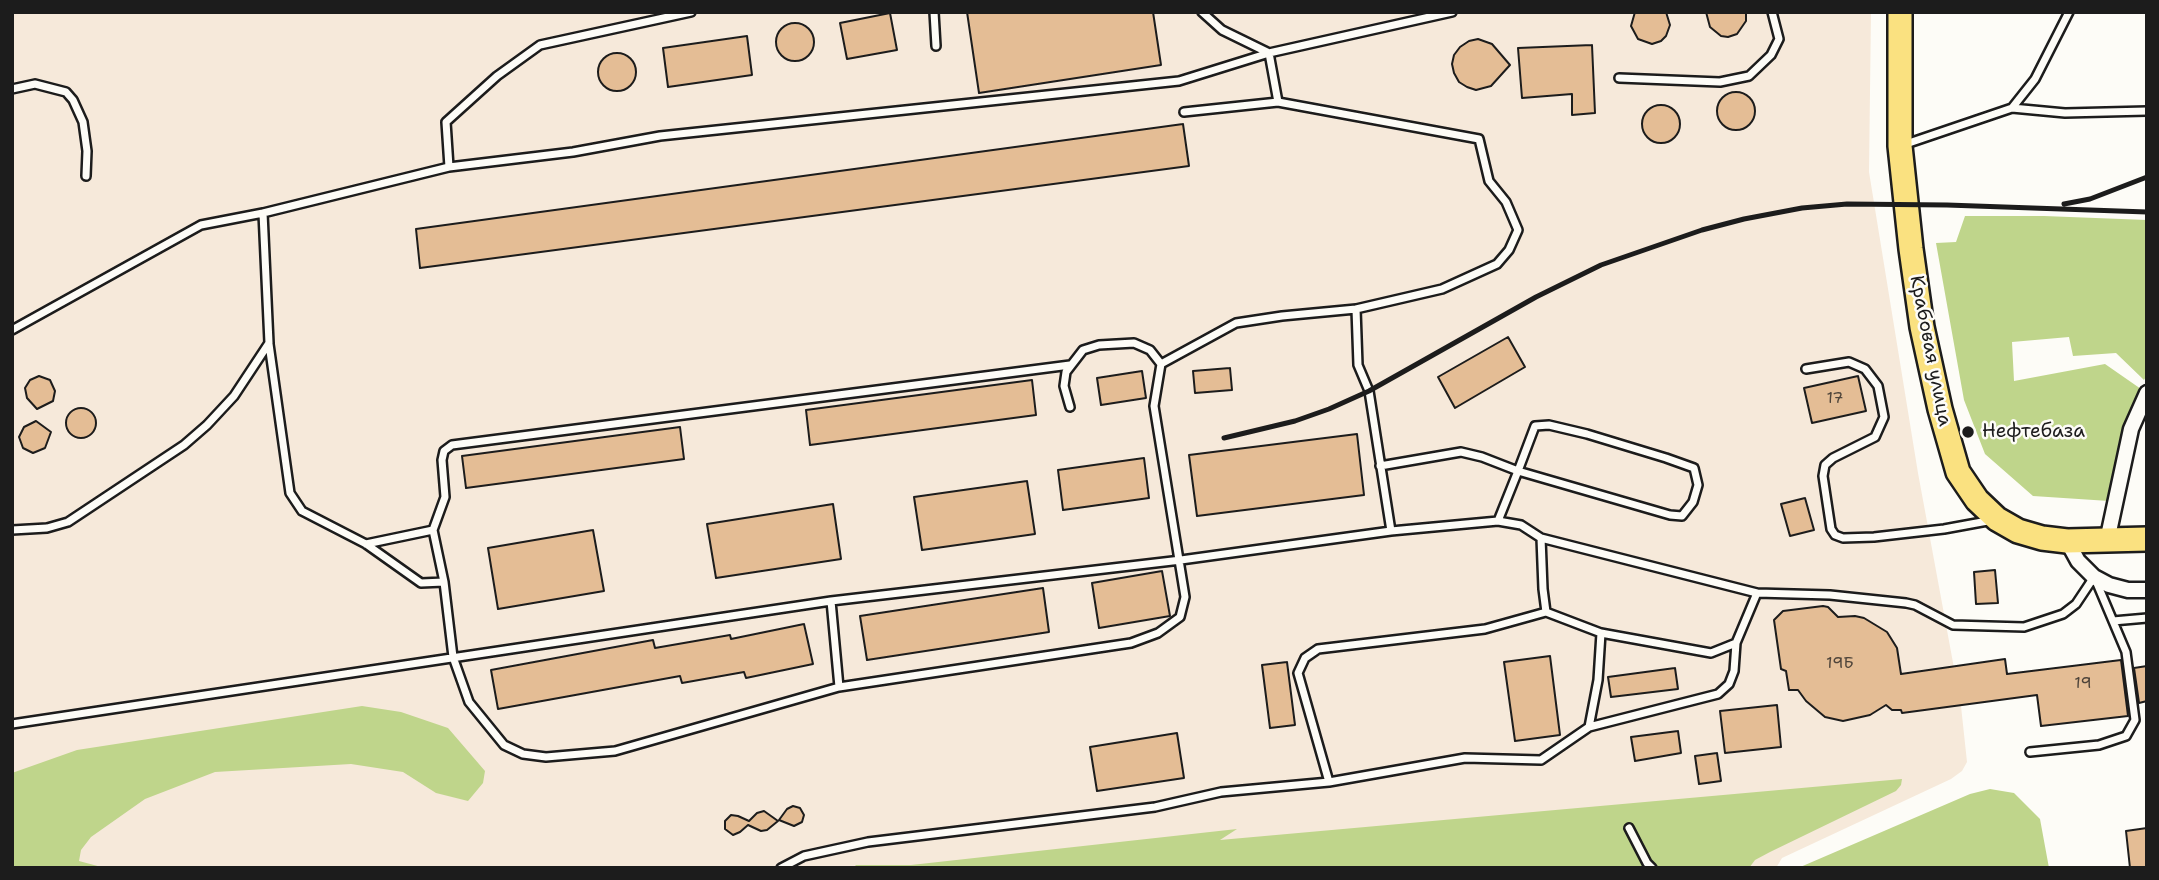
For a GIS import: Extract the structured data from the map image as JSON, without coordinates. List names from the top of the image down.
{
  "streets": {
    "main road": ["Крабовая улица"]
  },
  "places": ["Нефтебаза"],
  "house_numbers": ["17", "19Б", "19"]
}
